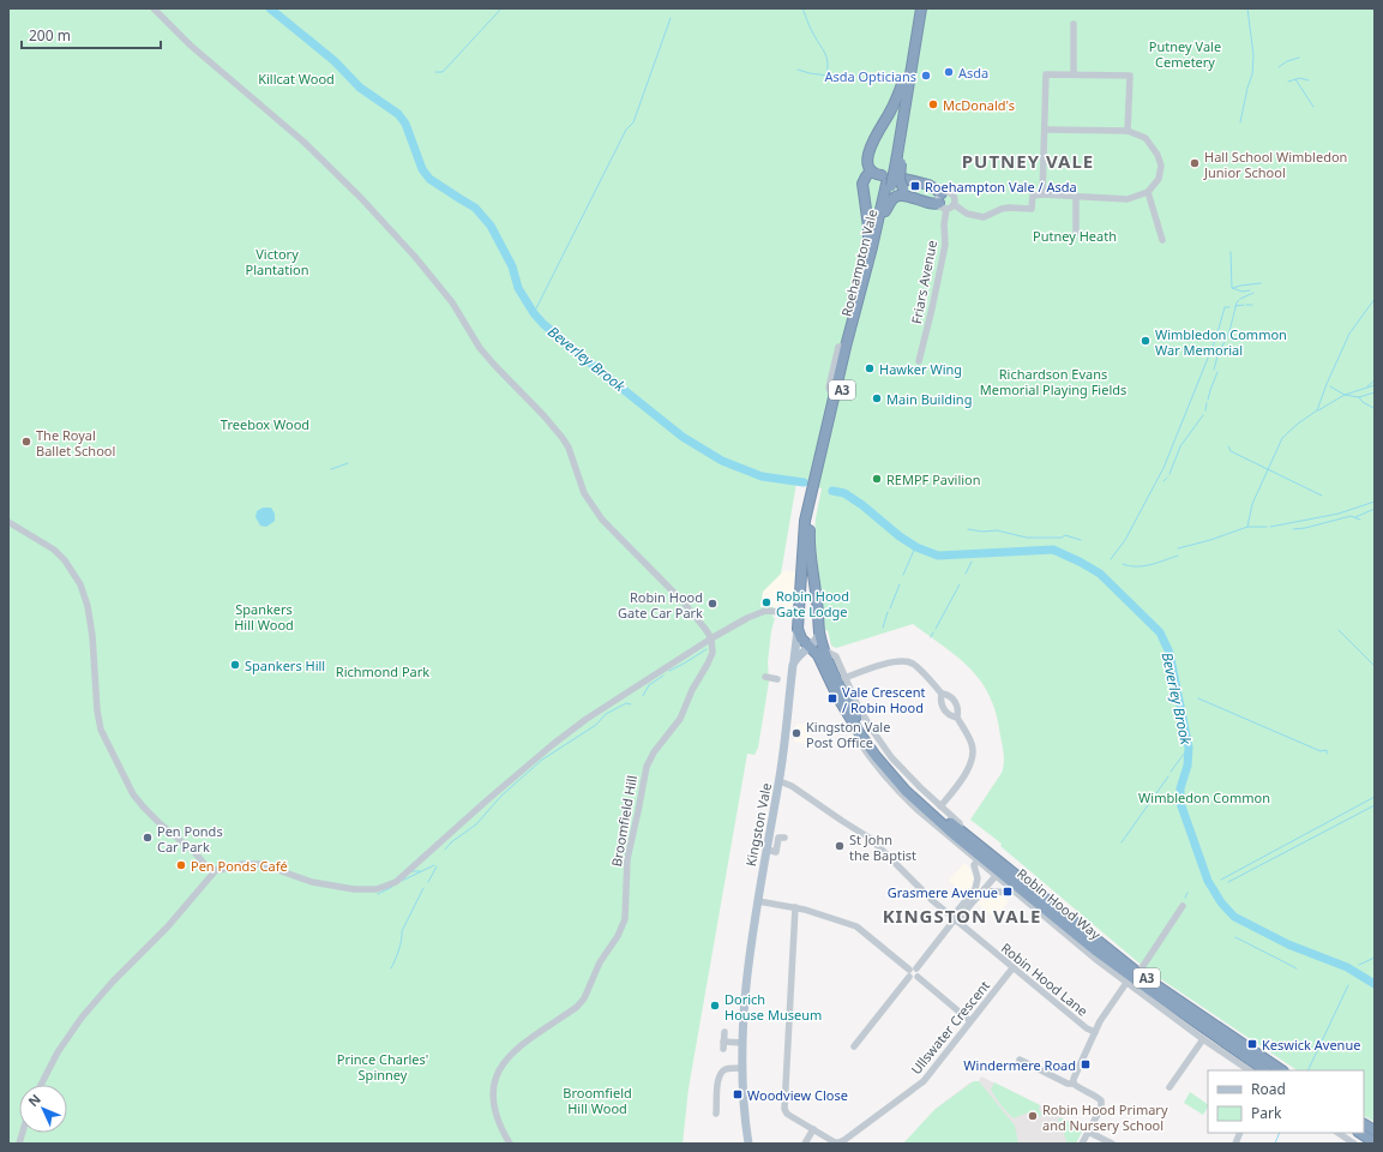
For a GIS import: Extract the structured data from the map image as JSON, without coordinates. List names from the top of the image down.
{
  "streets": {
    "highway": ["Roehampton Vale", "A3", "Robin Hood Way"],
    "main road": ["Kingston Vale"],
    "street": [
      "Friars Avenue",
      "Broomfield Hill",
      "Robin Hood Lane",
      "Ullswater Crescent"
    ]
  },
  "crossings": [
    ["Roehampton Vale", "A3"],
    ["A3", "Kingston Vale"],
    ["A3", "Robin Hood Way"],
    ["Kingston Vale", "Robin Hood Lane"],
    ["Robin Hood Lane", "Ullswater Crescent"]
  ],
  "districts": ["PUTNEY VALE", "KINGSTON VALE"],
  "water": ["Beverley Brook"],
  "parks": [
    "Putney Vale Cemetery",
    "Killcat Wood",
    "Putney Heath",
    "Victory Plantation",
    "Richardson Evans Memorial Playing Fields",
    "Treebox Wood",
    "Spankers Hill Wood",
    "Richmond Park",
    "Wimbledon Common",
    "Prince Charles' Spinney",
    "Broomfield Hill Wood"
  ],
  "places": {
    "other": [
      "Asda",
      "Asda Opticians",
      "McDonald's",
      "Hall School Wimbledon Junior School",
      "Wimbledon Common War Memorial",
      "Hawker Wing",
      "Main Building",
      "The Royal Ballet School",
      "REMPF Pavilion",
      "Robin Hood Gate Lodge",
      "Robin Hood Gate Car Park",
      "Spankers Hill",
      "Kingston Vale Post Office",
      "Pen Ponds Car Park",
      "St John the Baptist",
      "Pen Ponds Café",
      "Dorich House Museum",
      "Robin Hood Primary and Nursery School"
    ],
    "transit": [
      "Roehampton Vale / Asda",
      "Vale Crescent / Robin Hood",
      "Grasmere Avenue",
      "Keswick Avenue",
      "Windermere Road",
      "Woodview Close"
    ]
  },
  "legend": ["Road", "Park"],
  "scale_bar": "200 m",
  "north": "top left"
}
